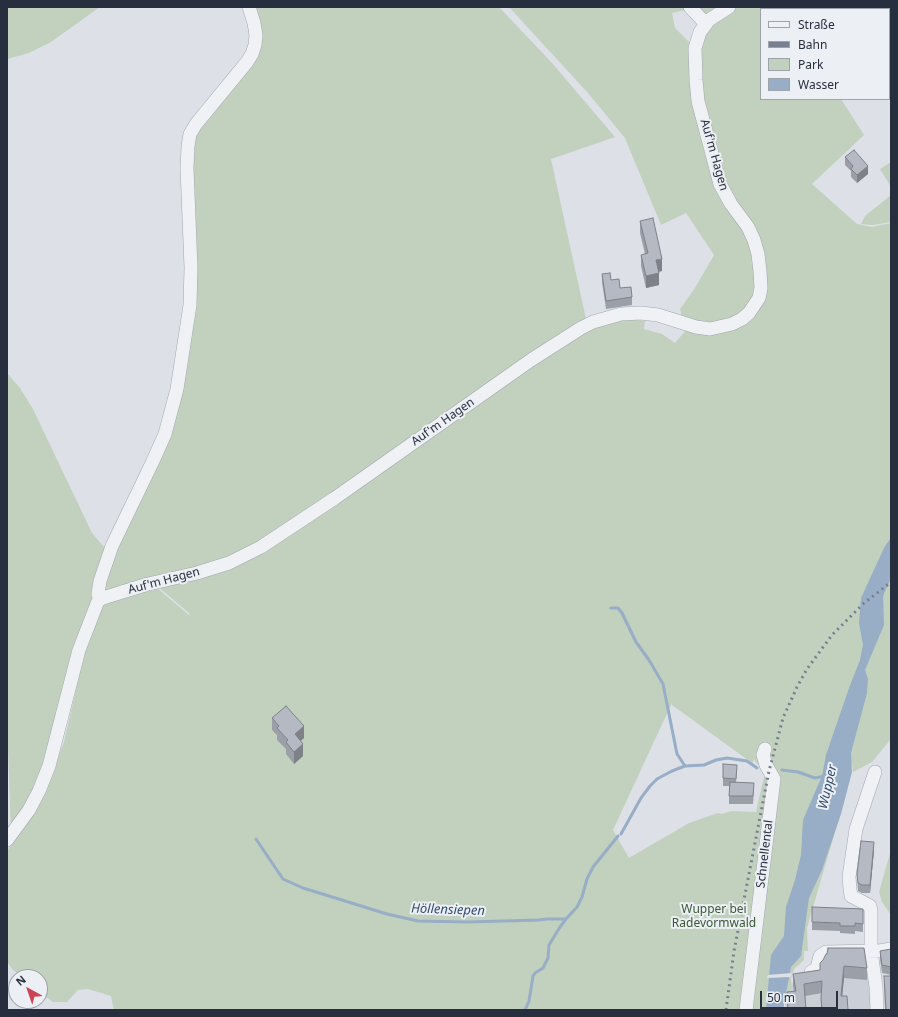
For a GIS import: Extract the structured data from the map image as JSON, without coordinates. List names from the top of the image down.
{
  "streets": {
    "street": ["Auf'm Hagen", "Schnellental"]
  },
  "water": ["Wupper", "Höllensiepen"],
  "parks": ["Wupper bei Radevormwald"],
  "legend": [
    "Straße",
    "Bahn",
    "Park",
    "Wasser"
  ],
  "scale_bar": "50 m",
  "north": "top left"
}
